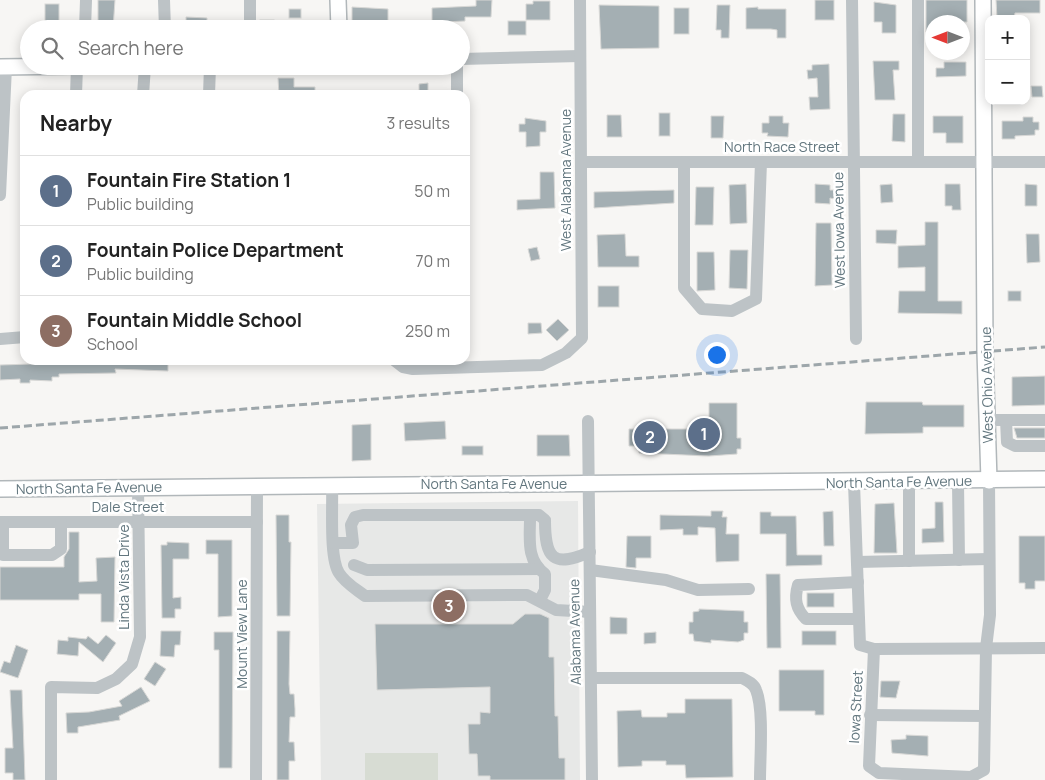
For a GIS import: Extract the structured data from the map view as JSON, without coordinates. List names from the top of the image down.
{
  "streets": {
    "main road": ["West Ohio Avenue", "North Santa Fe Avenue"],
    "street": [
      "North Race Street",
      "West Alabama Avenue",
      "West Iowa Avenue",
      "Dale Street",
      "Linda Vista Drive",
      "Alabama Avenue",
      "Mount View Lane",
      "Iowa Street"
    ]
  },
  "crossings": [
    ["North Race Street", "West Alabama Avenue"],
    ["North Race Street", "West Iowa Avenue"],
    ["North Race Street", "West Ohio Avenue"],
    ["West Ohio Avenue", "North Santa Fe Avenue"],
    ["West Ohio Avenue", "Iowa Street"],
    ["North Santa Fe Avenue", "Linda Vista Drive"],
    ["North Santa Fe Avenue", "Alabama Avenue"],
    ["North Santa Fe Avenue", "Mount View Lane"],
    ["Dale Street", "Linda Vista Drive"],
    ["Dale Street", "Mount View Lane"]
  ],
  "north": "left",
  "page": {
    "map_buttons": ["+", "−"],
    "search": "Search here",
    "heading": ["Nearby", "3 results"],
    "list": [
      {
        "mark": "1",
        "name": "Fountain Fire Station 1",
        "note": "Public building",
        "value": "50 m"
      },
      {
        "mark": "2",
        "name": "Fountain Police Department",
        "note": "Public building",
        "value": "70 m"
      },
      {
        "mark": "3",
        "name": "Fountain Middle School",
        "note": "School",
        "value": "250 m"
      }
    ],
    "pins": ["1", "2", "3"]
  }
}
